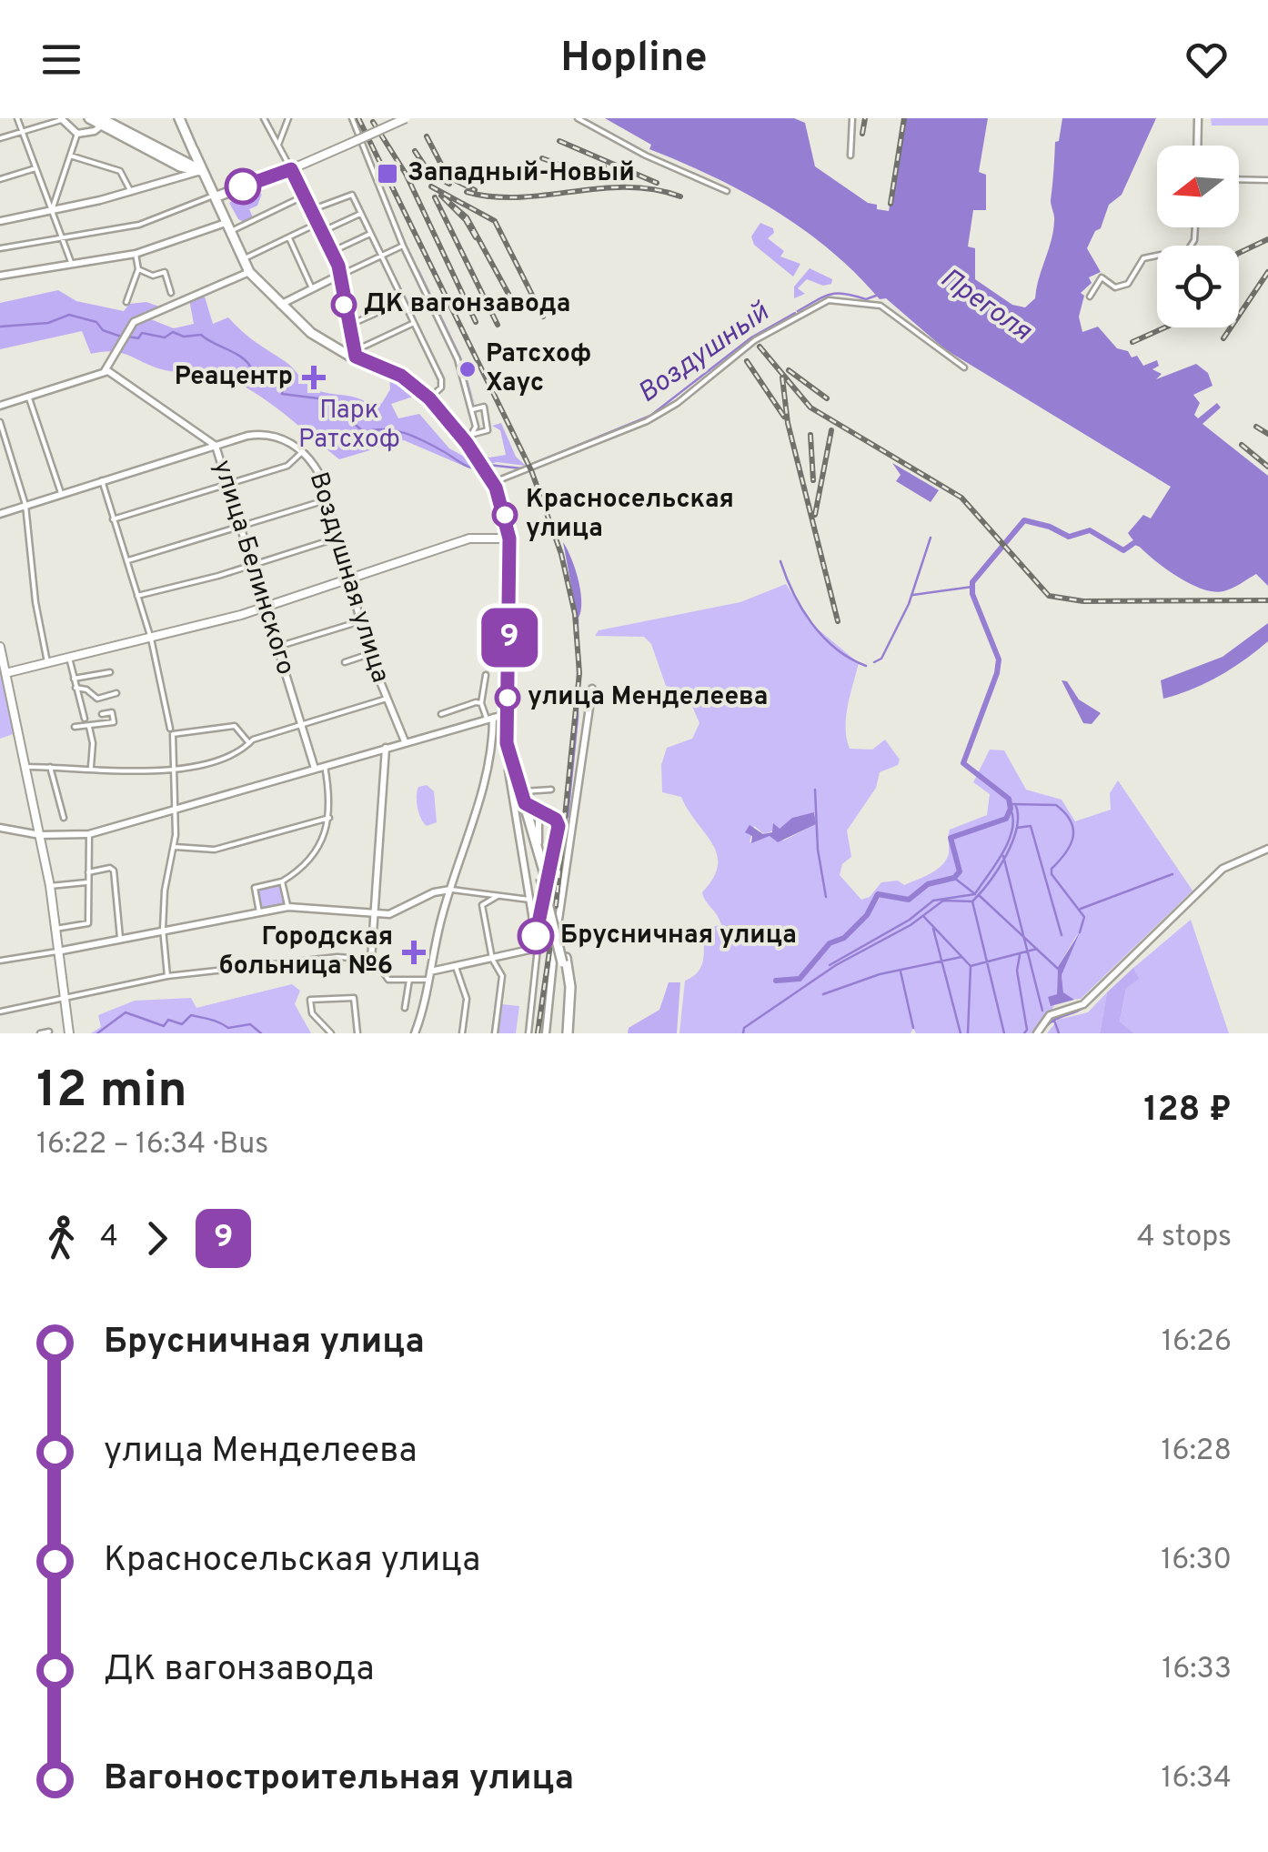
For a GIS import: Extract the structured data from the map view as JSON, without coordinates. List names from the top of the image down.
{
  "streets": {
    "street": ["улица Белинского", "Воздушная улица"]
  },
  "crossings": [
    ["улица Белинского", "Воздушная улица"]
  ],
  "water": ["Преголя", "Воздушный"],
  "parks": ["Парк Ратсхоф"],
  "places": {
    "transit": ["Западный-Новый"],
    "other": [
      "ДК вагонзавода",
      "Ратсхоф Хаус",
      "Красносельская улица",
      "улица Менделеева",
      "Брусничная улица"
    ],
    "health": ["Реацентр", "Городская больница №6"]
  },
  "lines": ["bus line 9"],
  "north": "left",
  "page": {
    "header": "Hopline",
    "on_map": "9",
    "heading": ["12 min", "16:22 – 16:34 · Bus", "128 ₽"],
    "legs": ["4", "9", "4 stops"],
    "list": [
      {
        "name": "Брусничная улица",
        "value": "16:26"
      },
      {
        "name": "улица Менделеева",
        "value": "16:28"
      },
      {
        "name": "Красносельская улица",
        "value": "16:30"
      },
      {
        "name": "ДК вагонзавода",
        "value": "16:33"
      },
      {
        "name": "Вагоностроительная улица",
        "value": "16:34"
      }
    ]
  }
}
